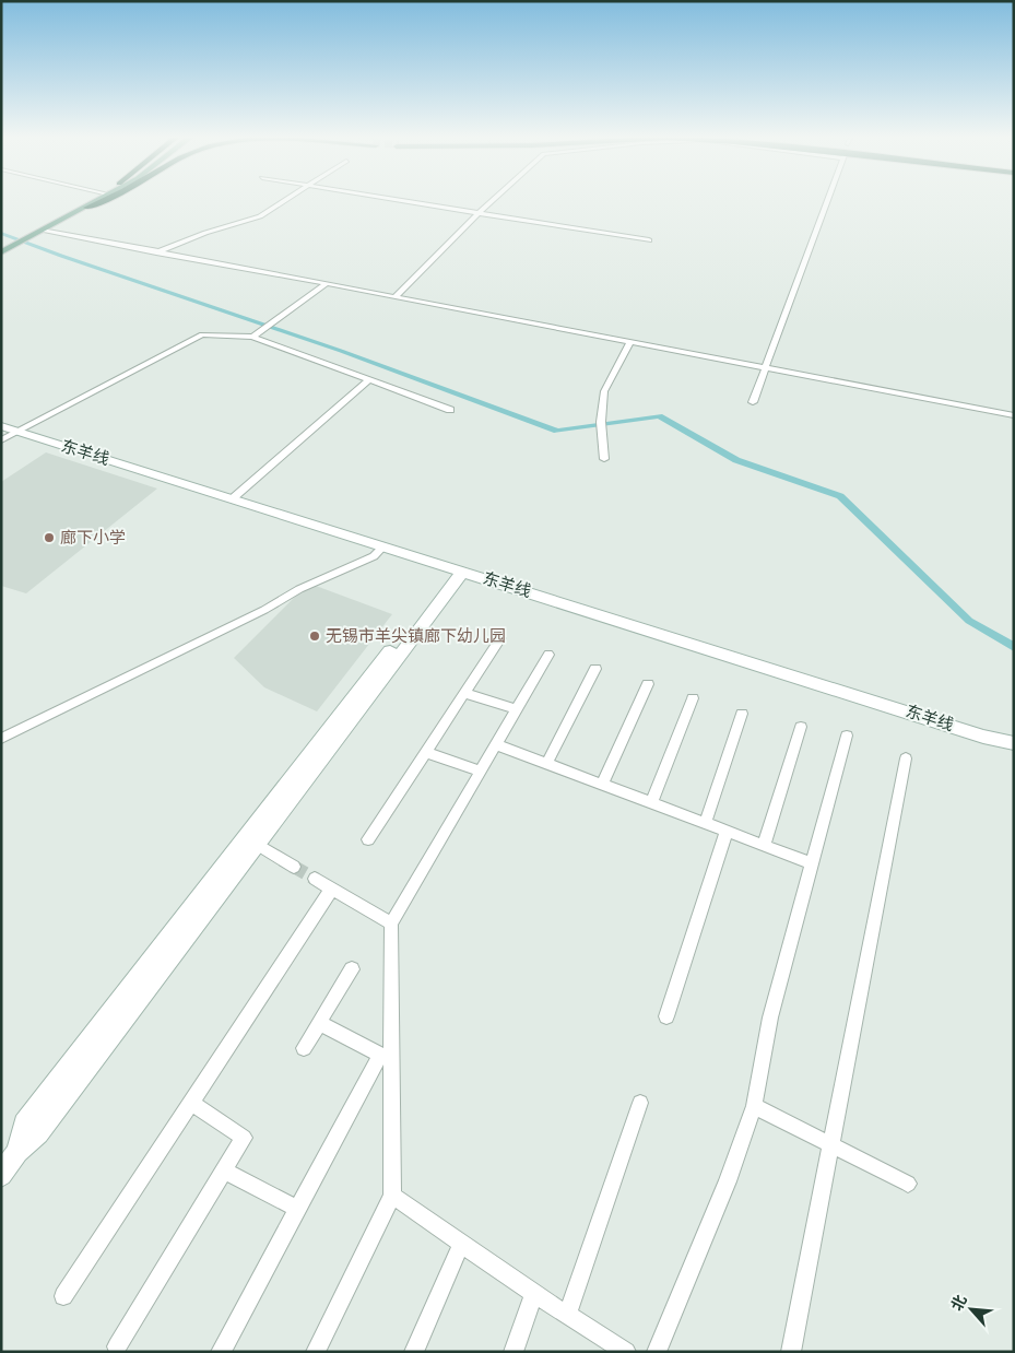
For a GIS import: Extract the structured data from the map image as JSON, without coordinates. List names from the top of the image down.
{
  "streets": {
    "main road": ["东羊线"]
  },
  "places": ["廊下小学", "无锡市羊尖镇廊下幼儿园"],
  "north": "top left"
}
